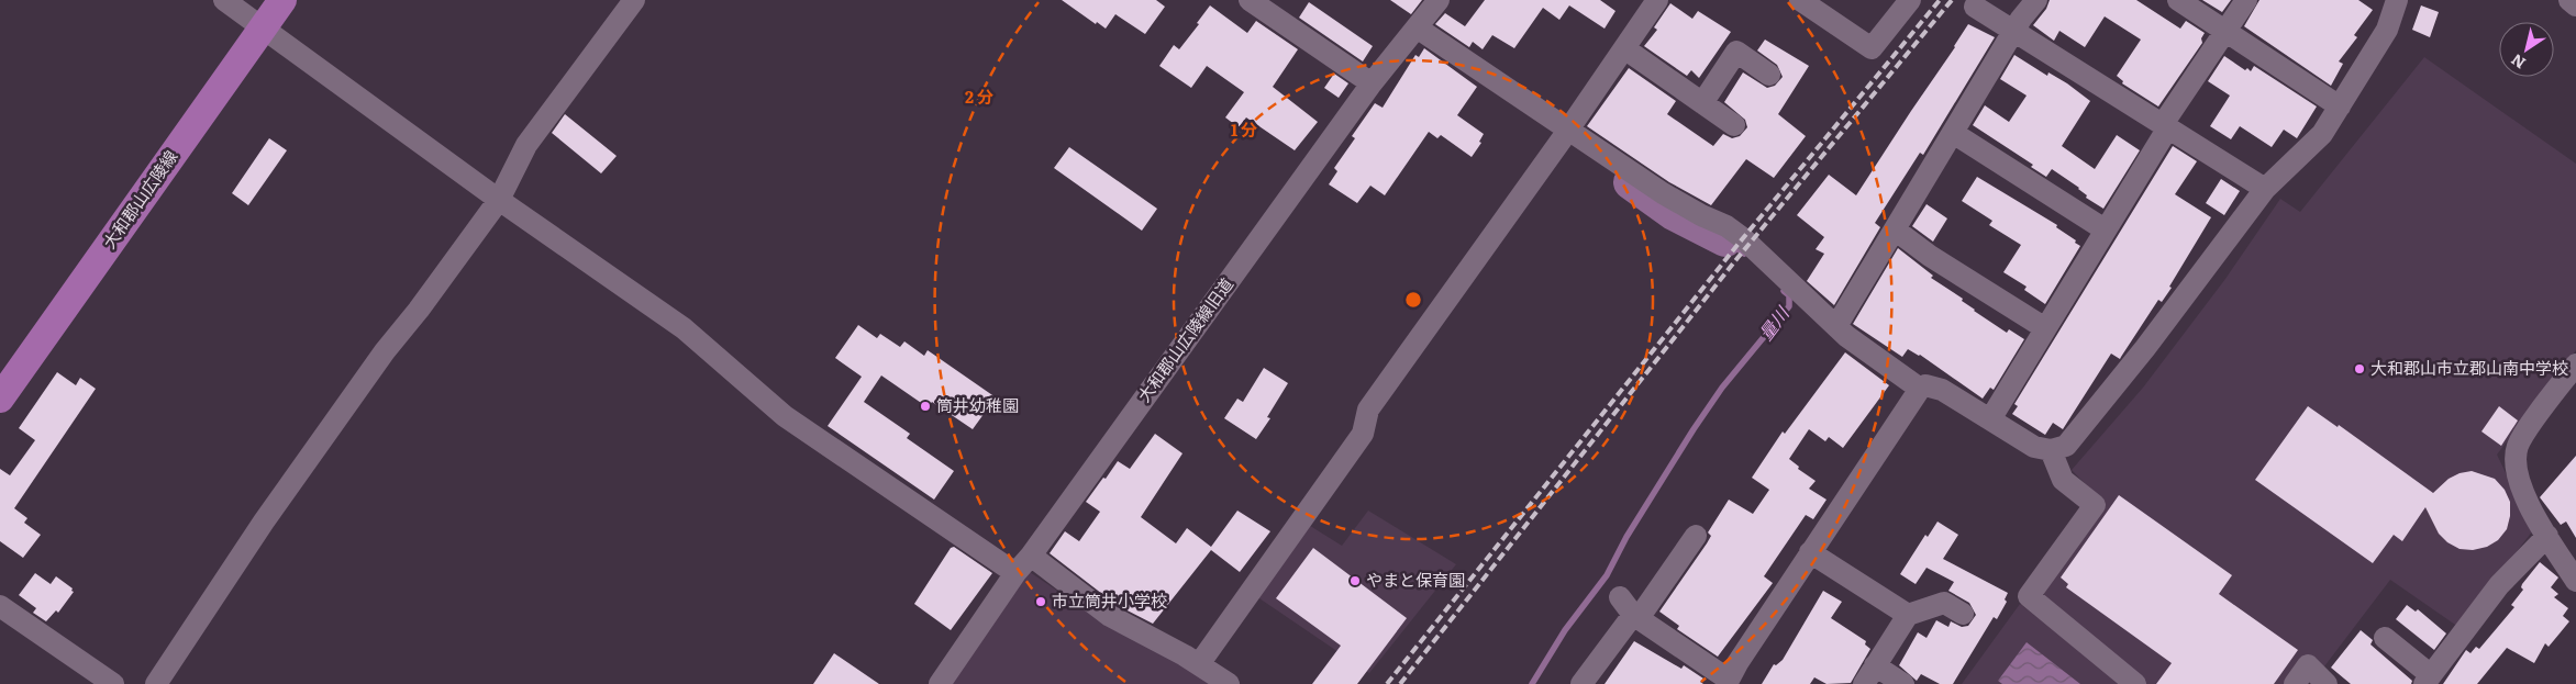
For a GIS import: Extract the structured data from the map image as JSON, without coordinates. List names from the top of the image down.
{
  "streets": {
    "main road": ["大和郡山広陵線"],
    "street": ["大和郡山広陵線旧道"]
  },
  "water": ["量川"],
  "places": [
    "大和郡山市立郡山南中学校",
    "筒井幼稚園",
    "やまと保育園",
    "市立筒井小学校"
  ],
  "north": "bottom left",
  "rings": ["2 分", "1 分"]
}
